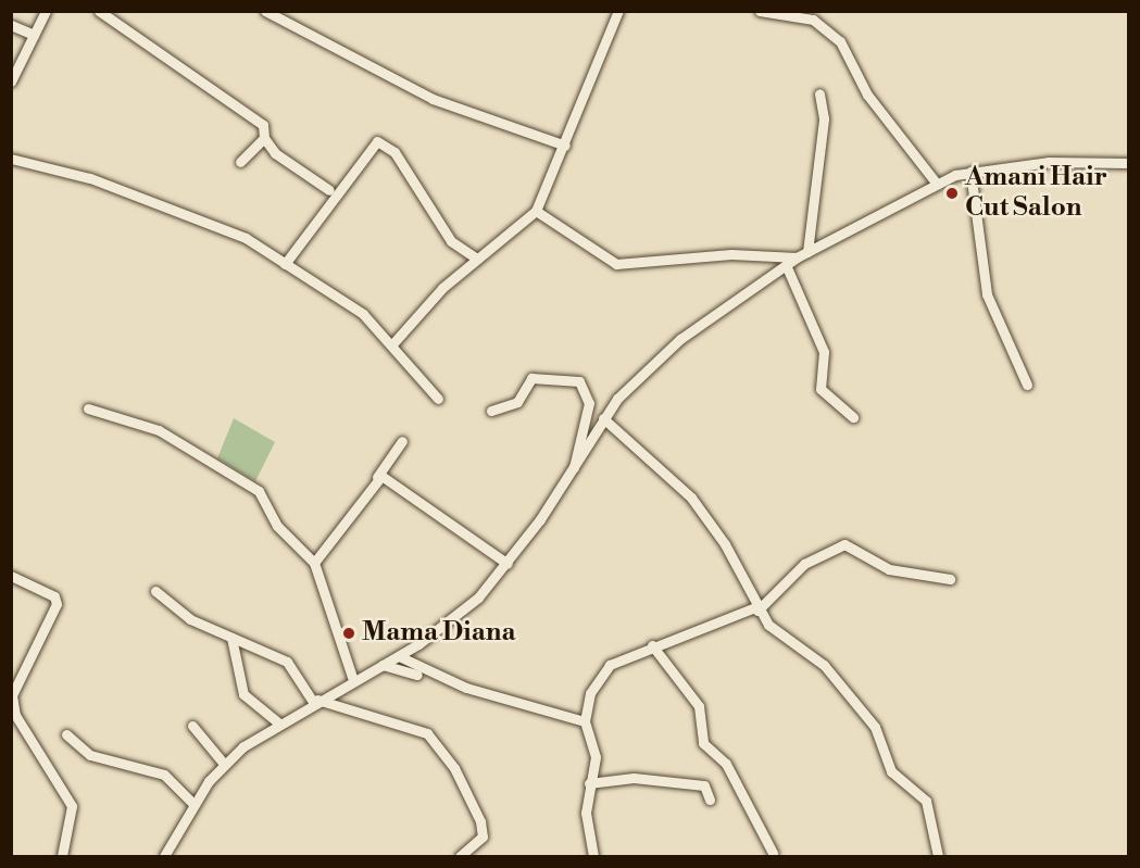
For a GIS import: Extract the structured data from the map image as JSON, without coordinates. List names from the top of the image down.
{
  "places": ["Amani Hair Cut Salon", "Mama Diana"]
}
